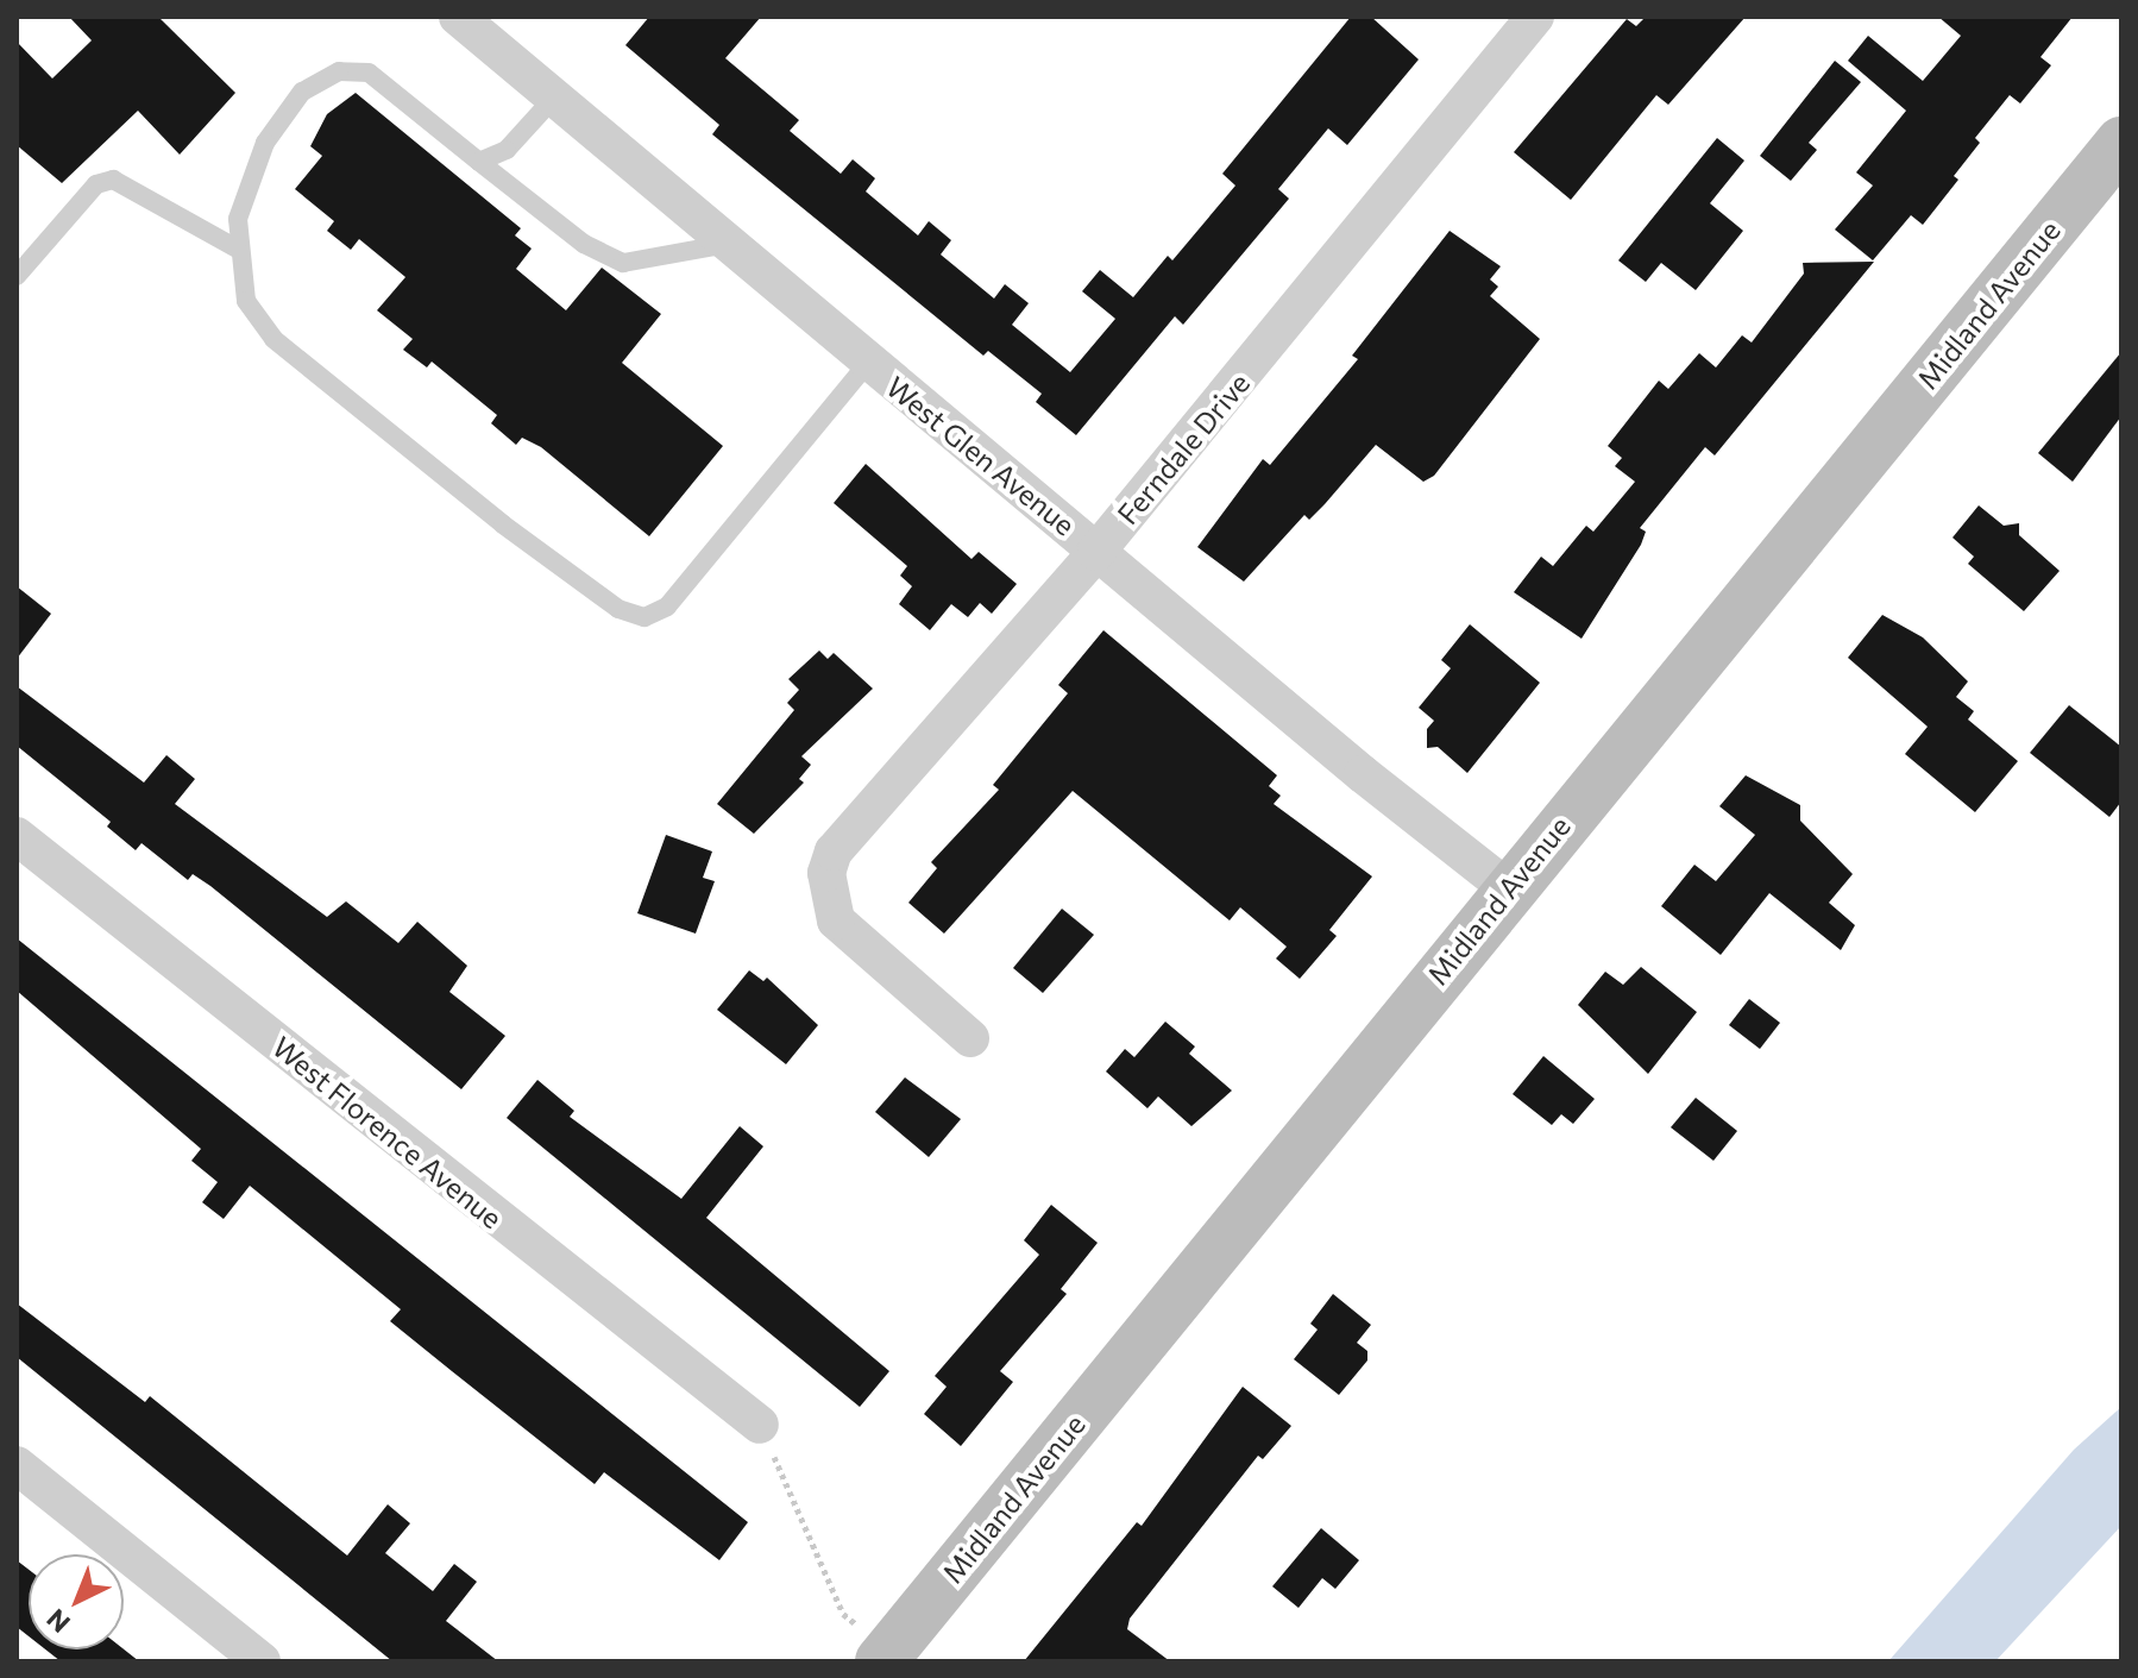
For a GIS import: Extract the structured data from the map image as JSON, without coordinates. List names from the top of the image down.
{
  "streets": {
    "street": [
      "Midland Avenue",
      "Ferndale Drive",
      "West Glen Avenue",
      "West Florence Avenue"
    ]
  },
  "crossings": [
    ["Midland Avenue", "West Glen Avenue"],
    ["Ferndale Drive", "West Glen Avenue"]
  ],
  "north": "bottom left"
}
